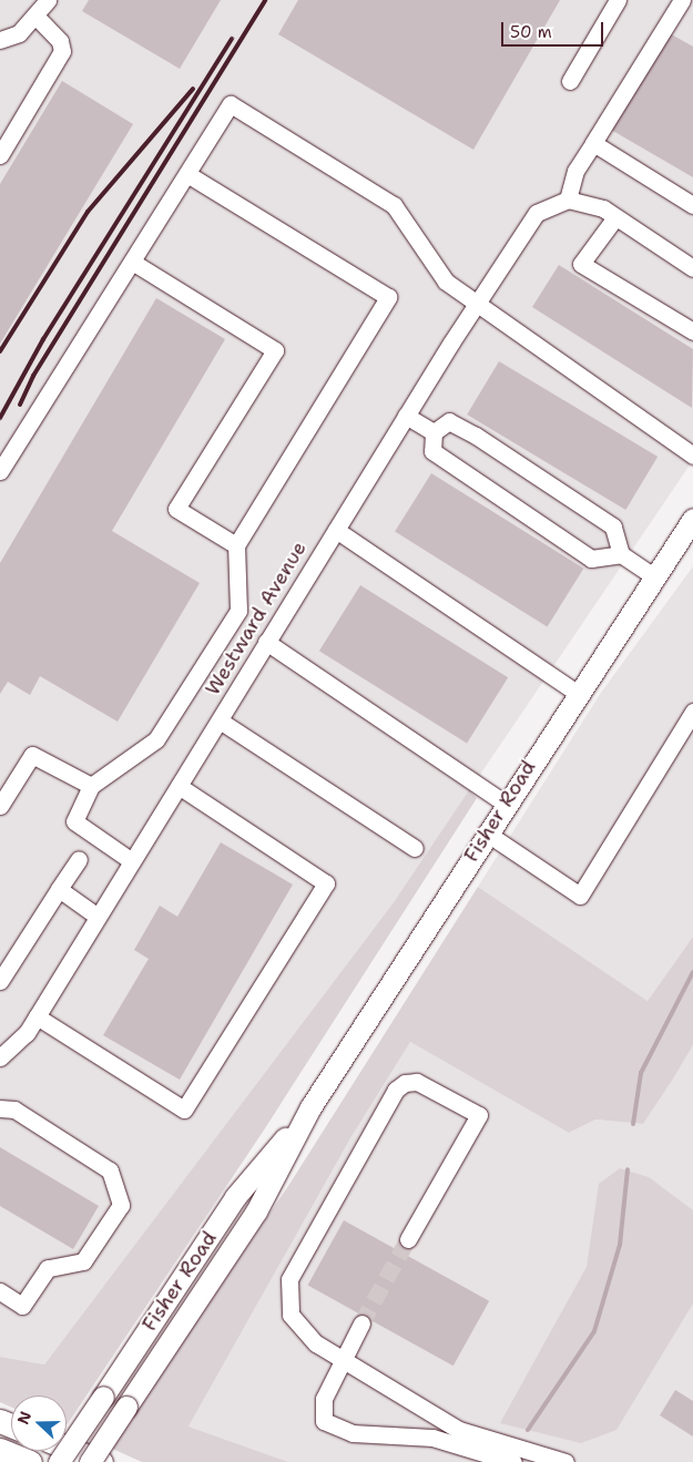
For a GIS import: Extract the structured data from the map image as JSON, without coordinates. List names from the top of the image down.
{
  "streets": {
    "main road": ["Fisher Road"],
    "street": ["Westward Avenue"]
  },
  "scale_bar": "50 m",
  "north": "left"
}
